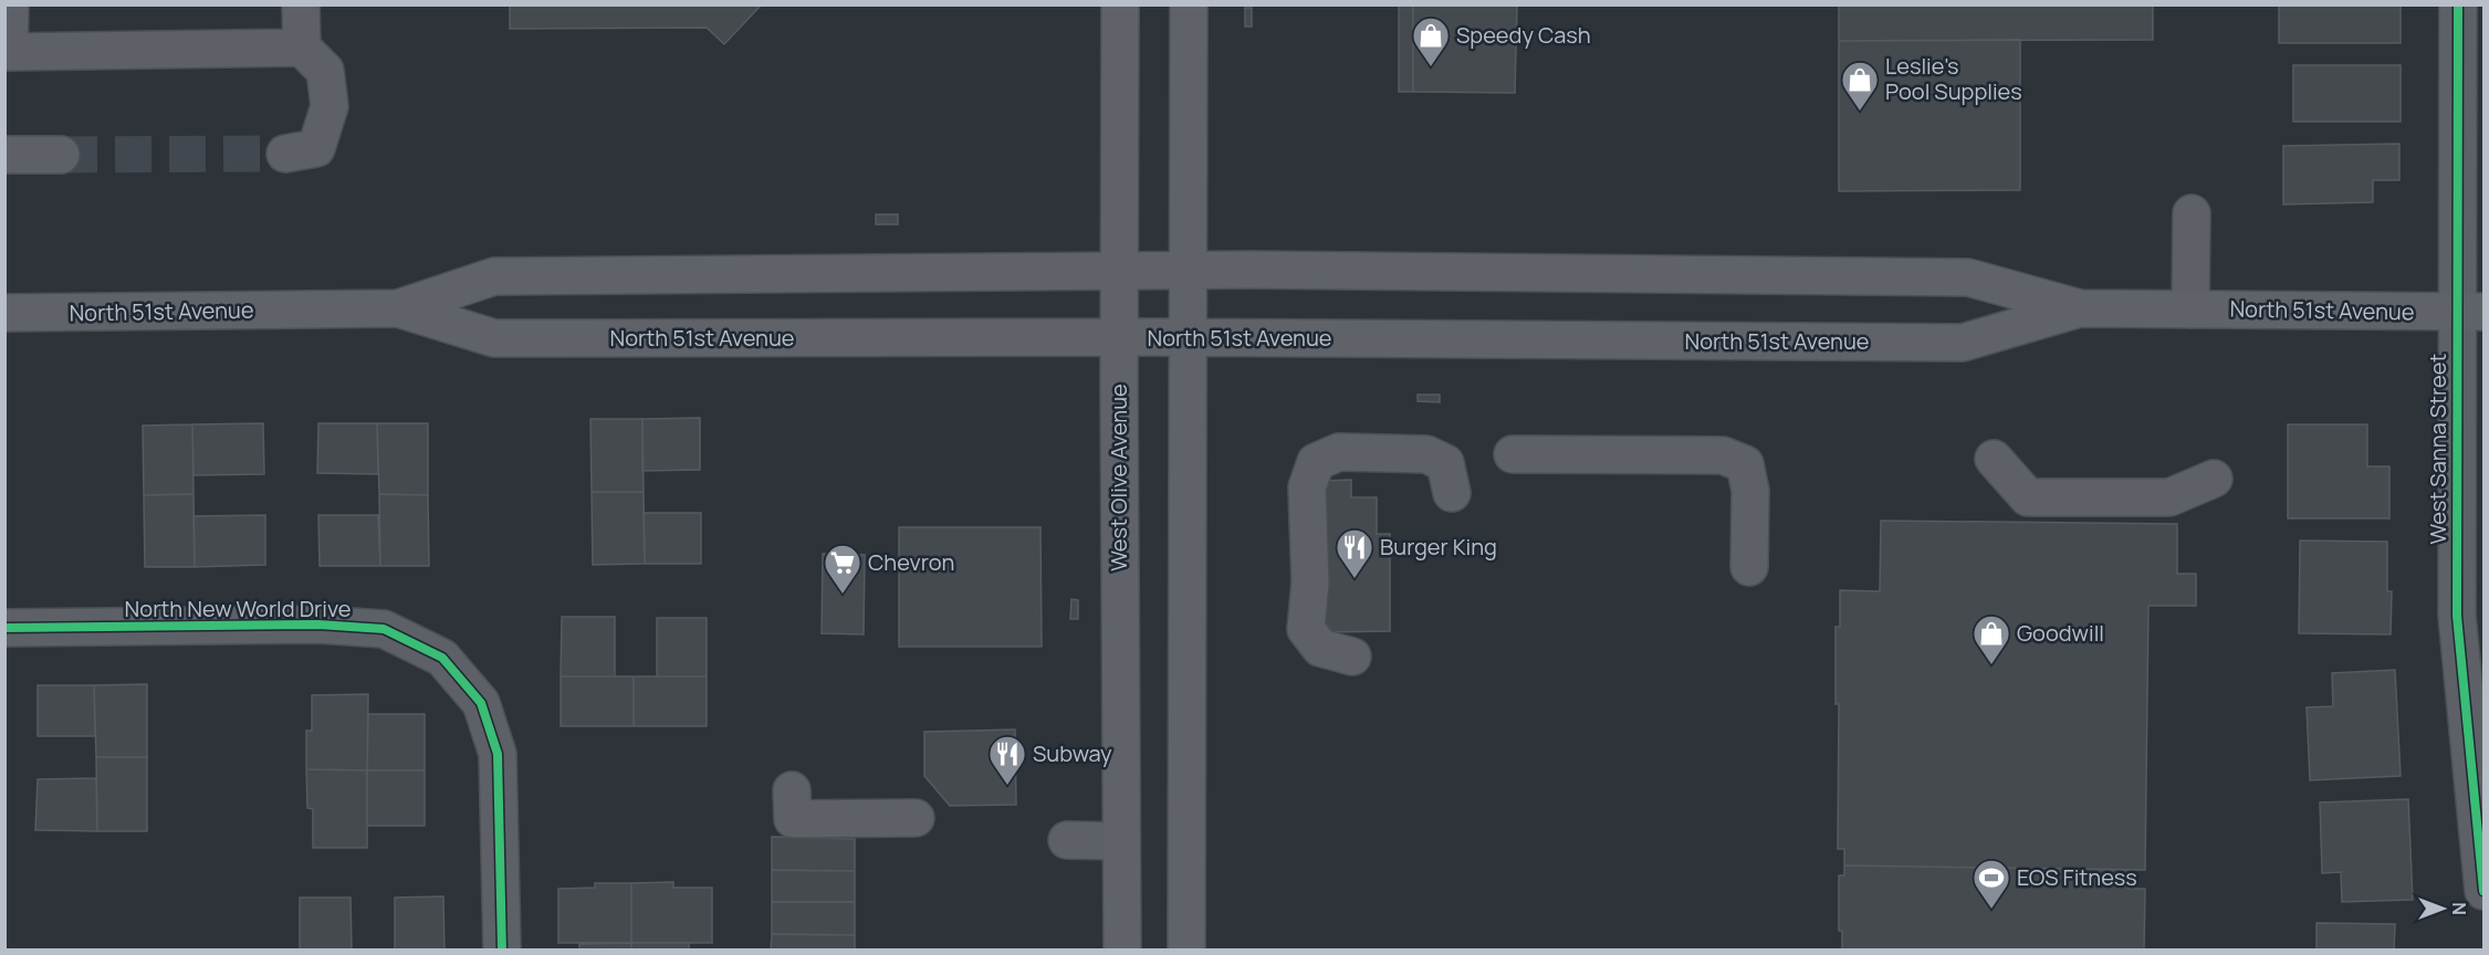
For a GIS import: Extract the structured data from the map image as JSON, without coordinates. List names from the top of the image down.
{
  "streets": {
    "main road": ["North 51st Avenue", "West Olive Avenue"],
    "street": ["West Sanna Street", "North New World Drive"]
  },
  "crossings": [
    ["North 51st Avenue", "West Sanna Street"],
    ["North 51st Avenue", "West Olive Avenue"]
  ],
  "places": {
    "shop": ["Speedy Cash", "Leslie's Pool Supplies", "Goodwill"],
    "restaurant": ["Burger King", "Subway"],
    "supermarket": ["Chevron"],
    "sports": ["EOS Fitness"]
  },
  "north": "right"
}
